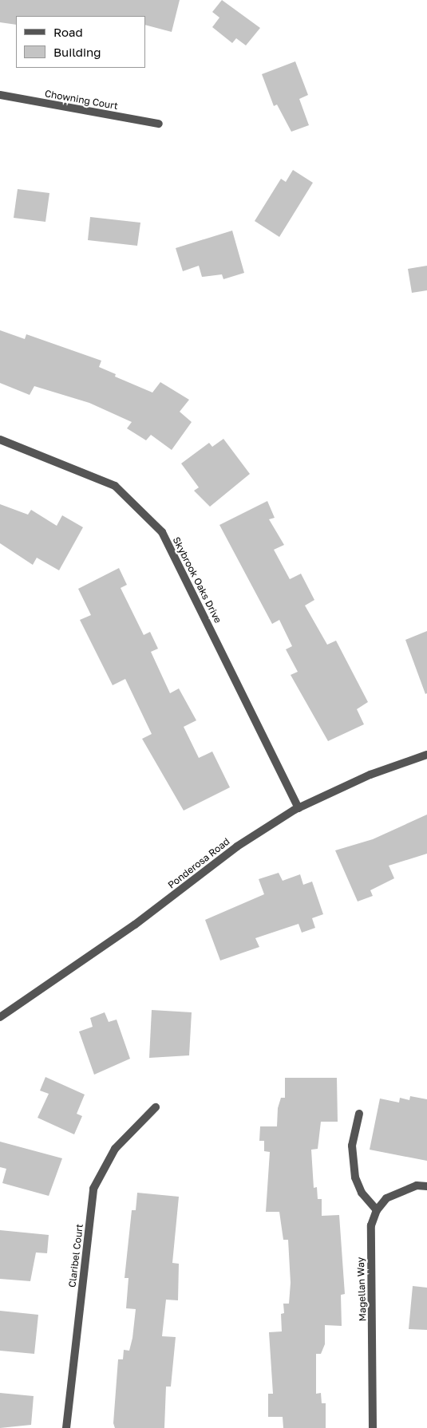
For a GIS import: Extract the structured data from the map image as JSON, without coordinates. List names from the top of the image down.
{
  "streets": {
    "street": [
      "Chowning Court",
      "Skybrook Oaks Drive",
      "Ponderosa Road",
      "Claribel Court",
      "Magellan Way"
    ]
  },
  "crossings": [
    ["Skybrook Oaks Drive", "Ponderosa Road"]
  ],
  "legend": ["Road", "Building"]
}
